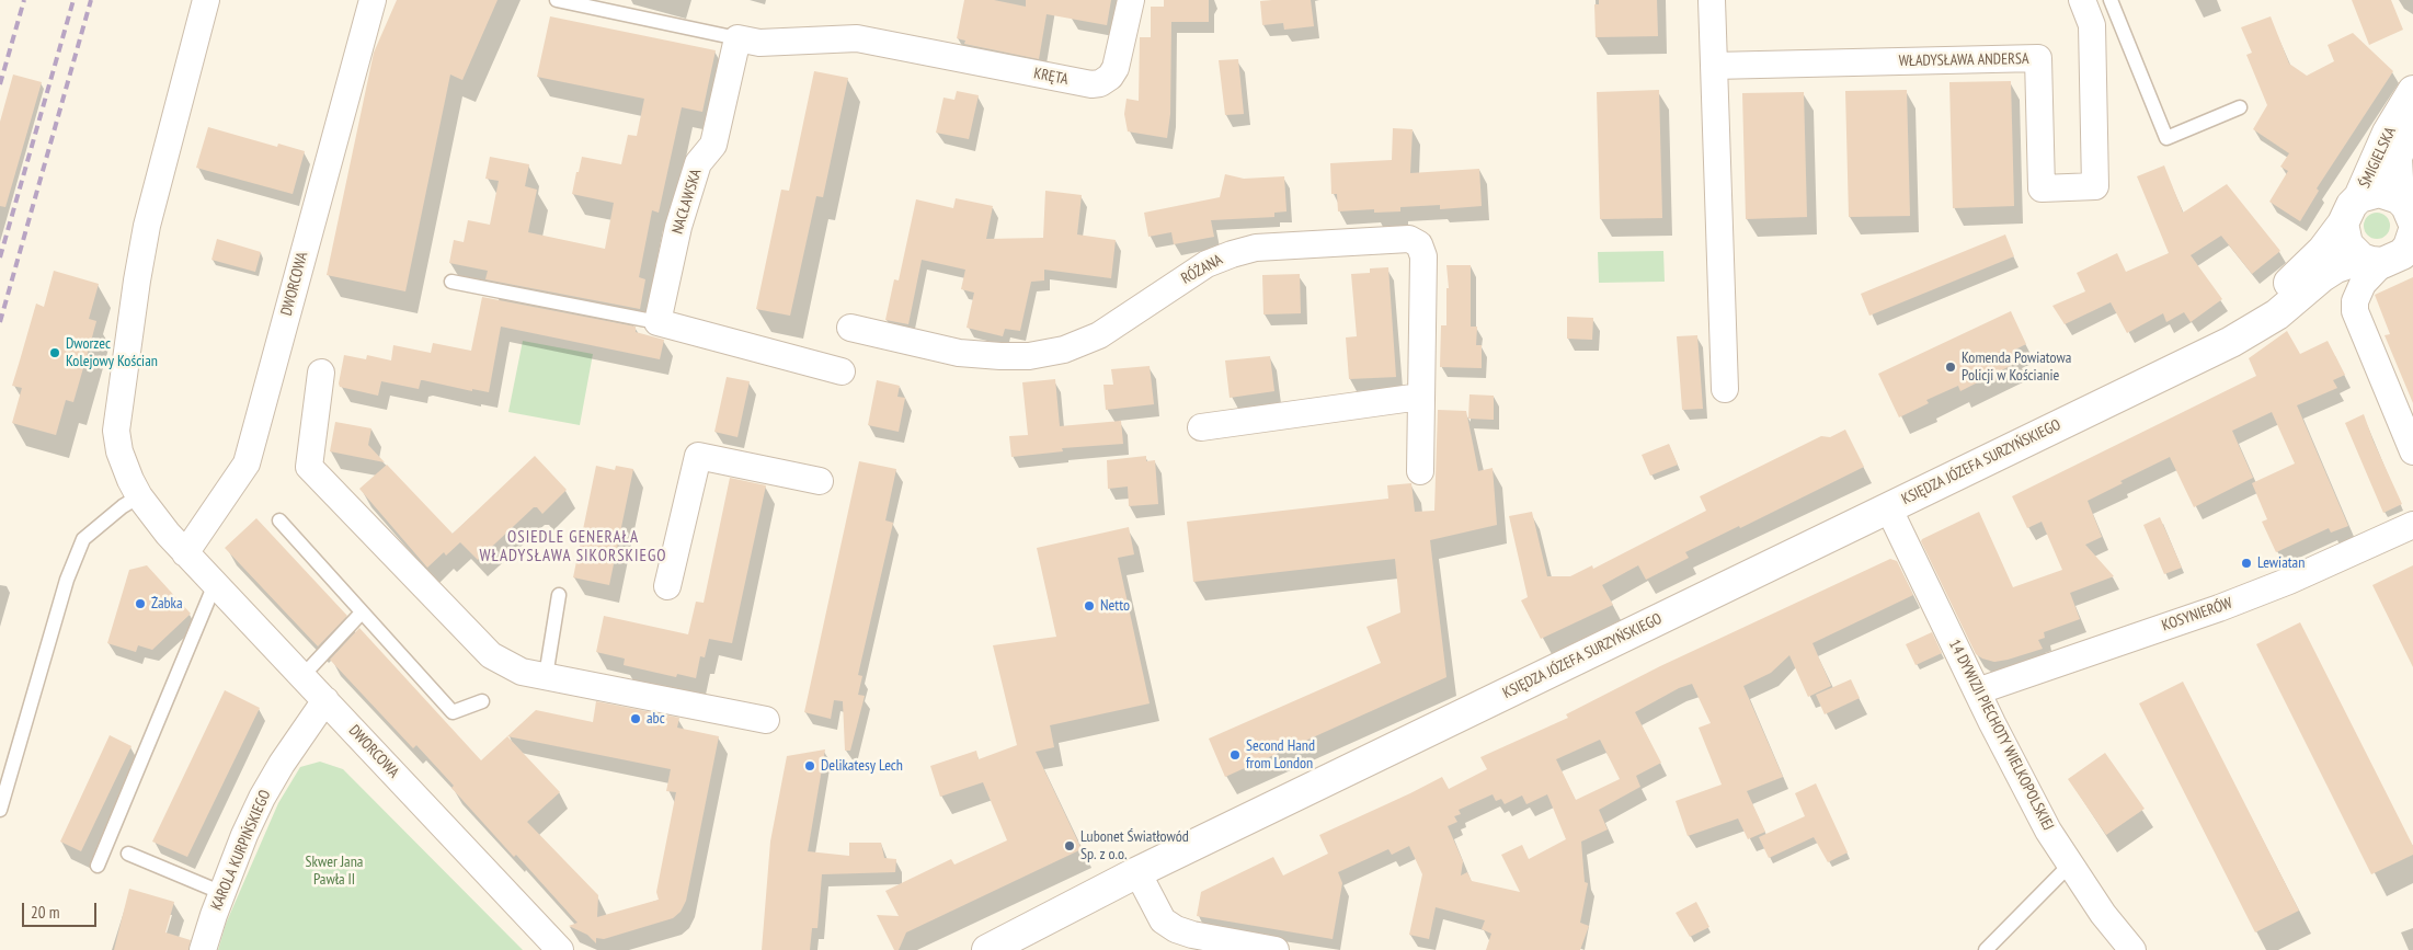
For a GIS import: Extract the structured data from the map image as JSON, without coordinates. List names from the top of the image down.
{
  "streets": {
    "street": [
      "WŁADYSŁAWA ANDERSA",
      "KRĘTA",
      "ŚMIGIELSKA",
      "NACŁAWSKA",
      "RÓŻANA",
      "DWORCOWA",
      "KSIĘDZA JÓZEFA SURZYŃSKIEGO",
      "KOSYNIERÓW",
      "14 DYWIZJI PIECHOTY WIELKOPOLSKIEJ",
      "KAROLA KURPIŃSKIEGO"
    ]
  },
  "crossings": [
    ["KRĘTA", "NACŁAWSKA"],
    ["ŚMIGIELSKA", "KSIĘDZA JÓZEFA SURZYŃSKIEGO"],
    ["DWORCOWA", "KAROLA KURPIŃSKIEGO"],
    ["KSIĘDZA JÓZEFA SURZYŃSKIEGO", "14 DYWIZJI PIECHOTY WIELKOPOLSKIEJ"],
    ["KOSYNIERÓW", "14 DYWIZJI PIECHOTY WIELKOPOLSKIEJ"]
  ],
  "districts": ["OSIEDLE GENERAŁA WŁADYSŁAWA SIKORSKIEGO"],
  "parks": ["Skwer Jana Pawła II"],
  "places": [
    "Dworzec Kolejowy Kościan",
    "Komenda Powiatowa Policji w Kościanie",
    "Lewiatan",
    "Żabka",
    "Netto",
    "abc",
    "Second Hand from London",
    "Delikatesy Lech",
    "Lubonet Światłowód Sp. z o.o."
  ],
  "scale_bar": "20 m"
}
